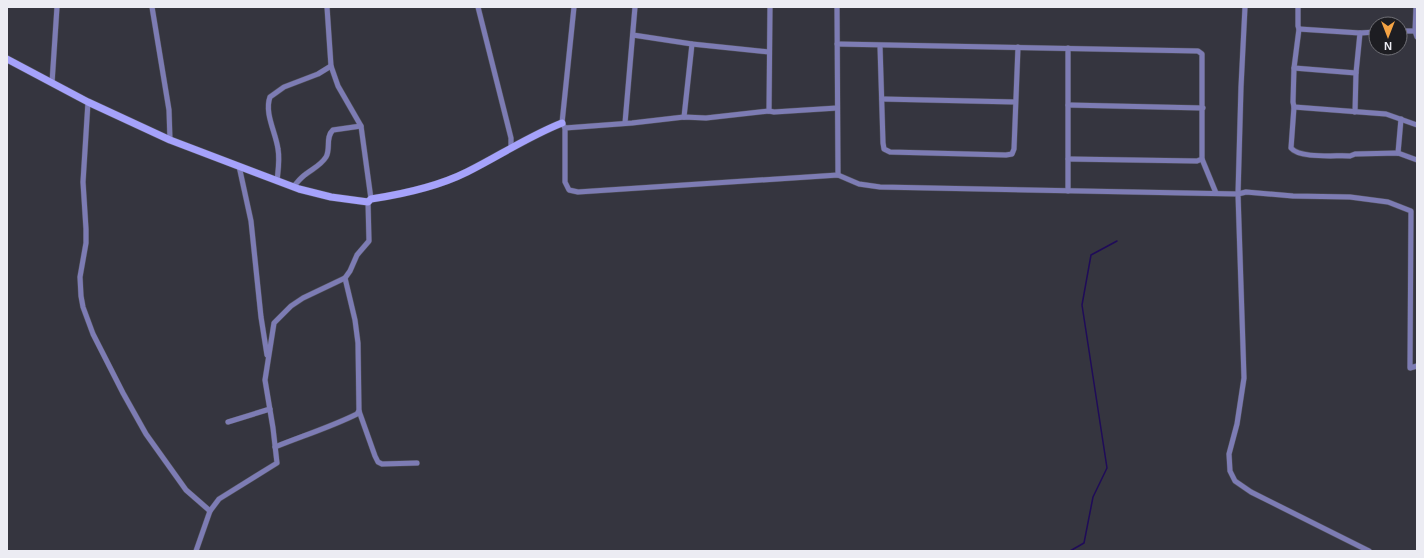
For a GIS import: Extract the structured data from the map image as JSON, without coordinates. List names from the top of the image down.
{
  "north": "bottom"
}
